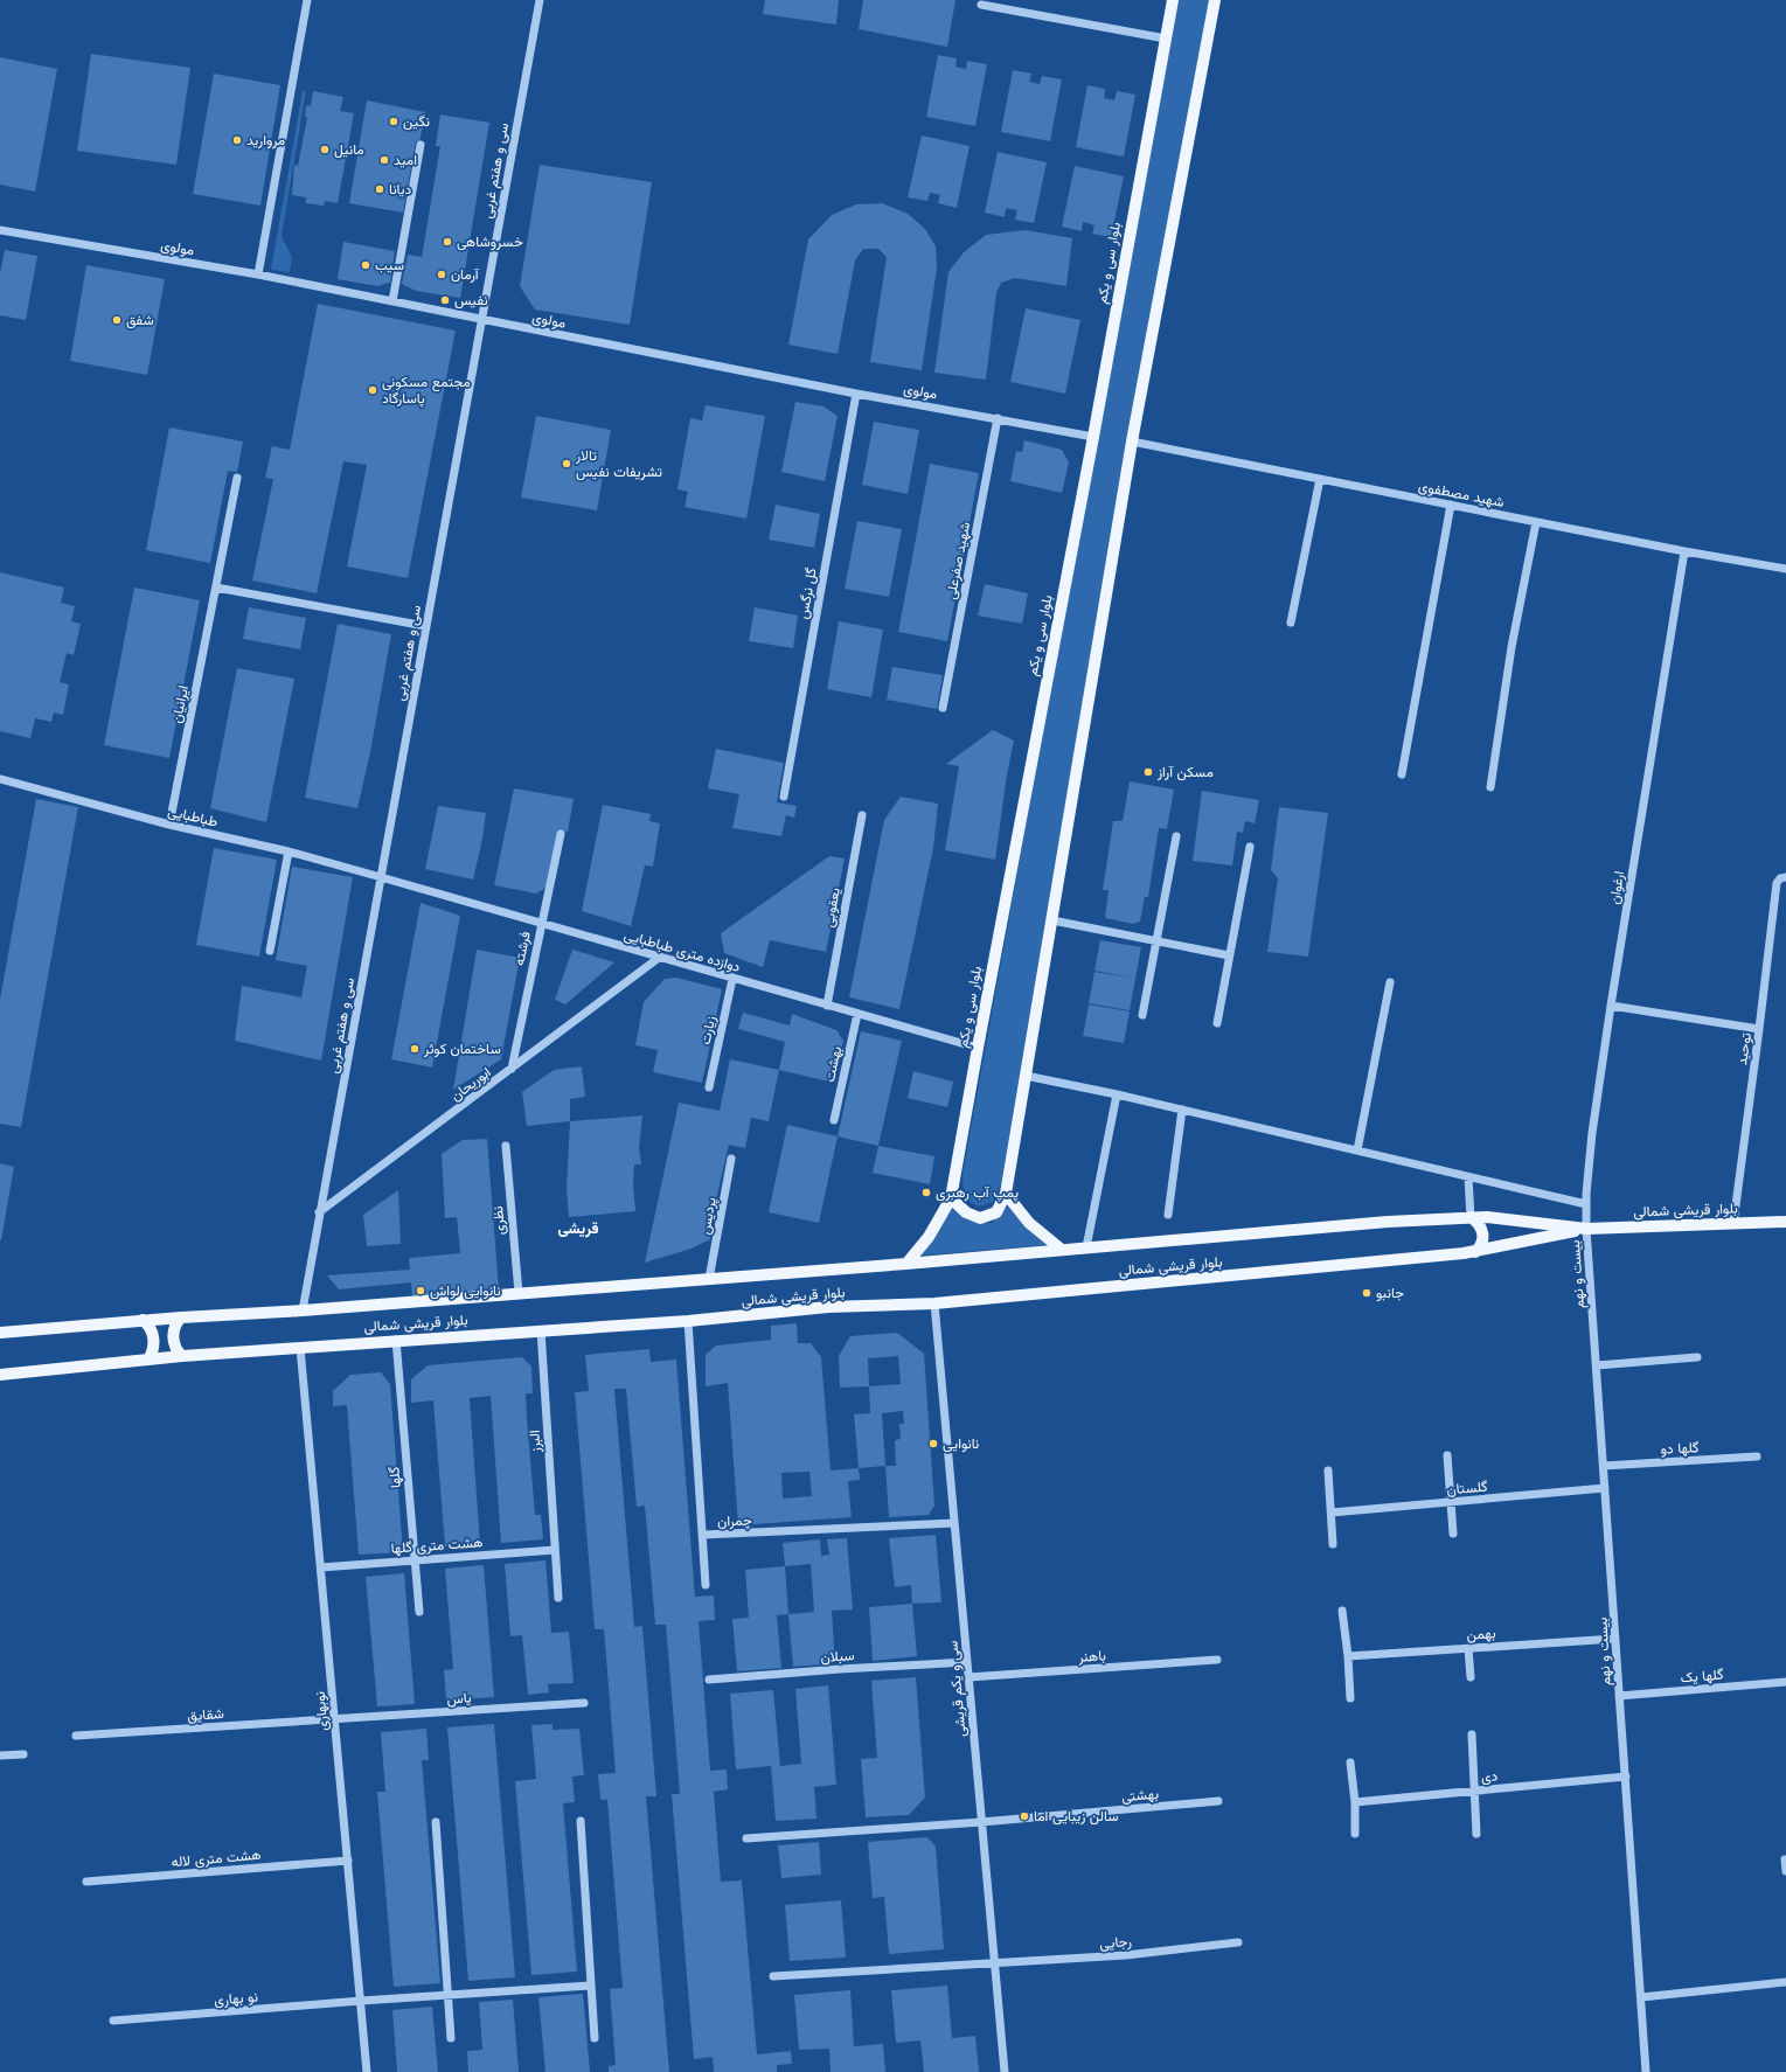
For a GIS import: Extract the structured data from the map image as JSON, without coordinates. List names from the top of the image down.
{
  "streets": {
    "main road": ["بلوار سی و یکم", "بلوار قریشی شمالی"],
    "street": [
      "سی و هفتم غربی",
      "مولوی",
      "شهید مصطفوی",
      "شهید صفرعلی",
      "گل نرگس",
      "ایرانیان",
      "طباطبایی",
      "ارغوان",
      "یعقوبی",
      "فرشته",
      "دوازده متری طباطبایی",
      "زیارت",
      "توحید",
      "بهشت",
      "ابوریحان",
      "پردیس",
      "نظری",
      "بیست و نهم",
      "البرز",
      "گلها دو",
      "گلها",
      "گلستان",
      "چمران",
      "هشت متری گلها",
      "بهمن",
      "سبلان",
      "باهنر",
      "گلها یک",
      "سی و یکم قریشی",
      "یاس",
      "نوبهاری",
      "شقایق",
      "دی",
      "بهشتی",
      "هشت متری لاله",
      "رجایی",
      "نو بهاری"
    ]
  },
  "crossings": [
    ["سی و هفتم غربی", "مولوی"],
    ["سی و هفتم غربی", "طباطبایی"],
    ["سی و هفتم غربی", "دوازده متری طباطبایی"],
    ["سی و هفتم غربی", "ابوریحان"],
    ["سی و هفتم غربی", "بلوار قریشی شمالی"],
    ["مولوی", "بلوار سی و یکم"],
    ["مولوی", "شهید صفرعلی"],
    ["مولوی", "گل نرگس"],
    ["بلوار سی و یکم", "دوازده متری طباطبایی"],
    ["بلوار سی و یکم", "بلوار قریشی شمالی"],
    ["شهید مصطفوی", "ارغوان"],
    ["ایرانیان", "طباطبایی"],
    ["طباطبایی", "دوازده متری طباطبایی"],
    ["ارغوان", "بلوار قریشی شمالی"],
    ["ارغوان", "بیست و نهم"],
    ["یعقوبی", "دوازده متری طباطبایی"],
    ["فرشته", "دوازده متری طباطبایی"],
    ["فرشته", "ابوریحان"],
    ["دوازده متری طباطبایی", "زیارت"],
    ["دوازده متری طباطبایی", "بهشت"],
    ["دوازده متری طباطبایی", "ابوریحان"],
    ["توحید", "بلوار قریشی شمالی"],
    ["بلوار قریشی شمالی", "پردیس"],
    ["بلوار قریشی شمالی", "نظری"],
    ["بلوار قریشی شمالی", "بیست و نهم"],
    ["بلوار قریشی شمالی", "البرز"],
    ["بلوار قریشی شمالی", "گلها"],
    ["بلوار قریشی شمالی", "چمران"],
    ["بلوار قریشی شمالی", "سی و یکم قریشی"],
    ["بلوار قریشی شمالی", "نوبهاری"],
    ["بیست و نهم", "گلها دو"],
    ["بیست و نهم", "گلستان"],
    ["بیست و نهم", "بهمن"],
    ["بیست و نهم", "گلها یک"],
    ["بیست و نهم", "دی"],
    ["البرز", "هشت متری گلها"],
    ["گلها", "هشت متری گلها"],
    ["چمران", "سی و یکم قریشی"],
    ["هشت متری گلها", "نوبهاری"],
    ["سبلان", "سی و یکم قریشی"],
    ["باهنر", "سی و یکم قریشی"],
    ["سی و یکم قریشی", "بهشتی"],
    ["سی و یکم قریشی", "رجایی"],
    ["یاس", "نوبهاری"],
    ["یاس", "شقایق"],
    ["نوبهاری", "شقایق"],
    ["نوبهاری", "هشت متری لاله"],
    ["نوبهاری", "نو بهاری"]
  ],
  "districts": ["قریشی"],
  "places": [
    "نگین",
    "مروارید",
    "مانیل",
    "امید",
    "دیانا",
    "خسروشاهی",
    "سیب",
    "آرمان",
    "نفیس",
    "شفق",
    "مجتمع مسکونی پاسارگاد",
    "تالار تشریفات نفیس",
    "مسکن آراز",
    "ساختمان کوثر",
    "پمپ آب رهبری",
    "نانوایی لواش",
    "جانبو",
    "نانوایی",
    "سالن زیبایی اما"
  ]
}
